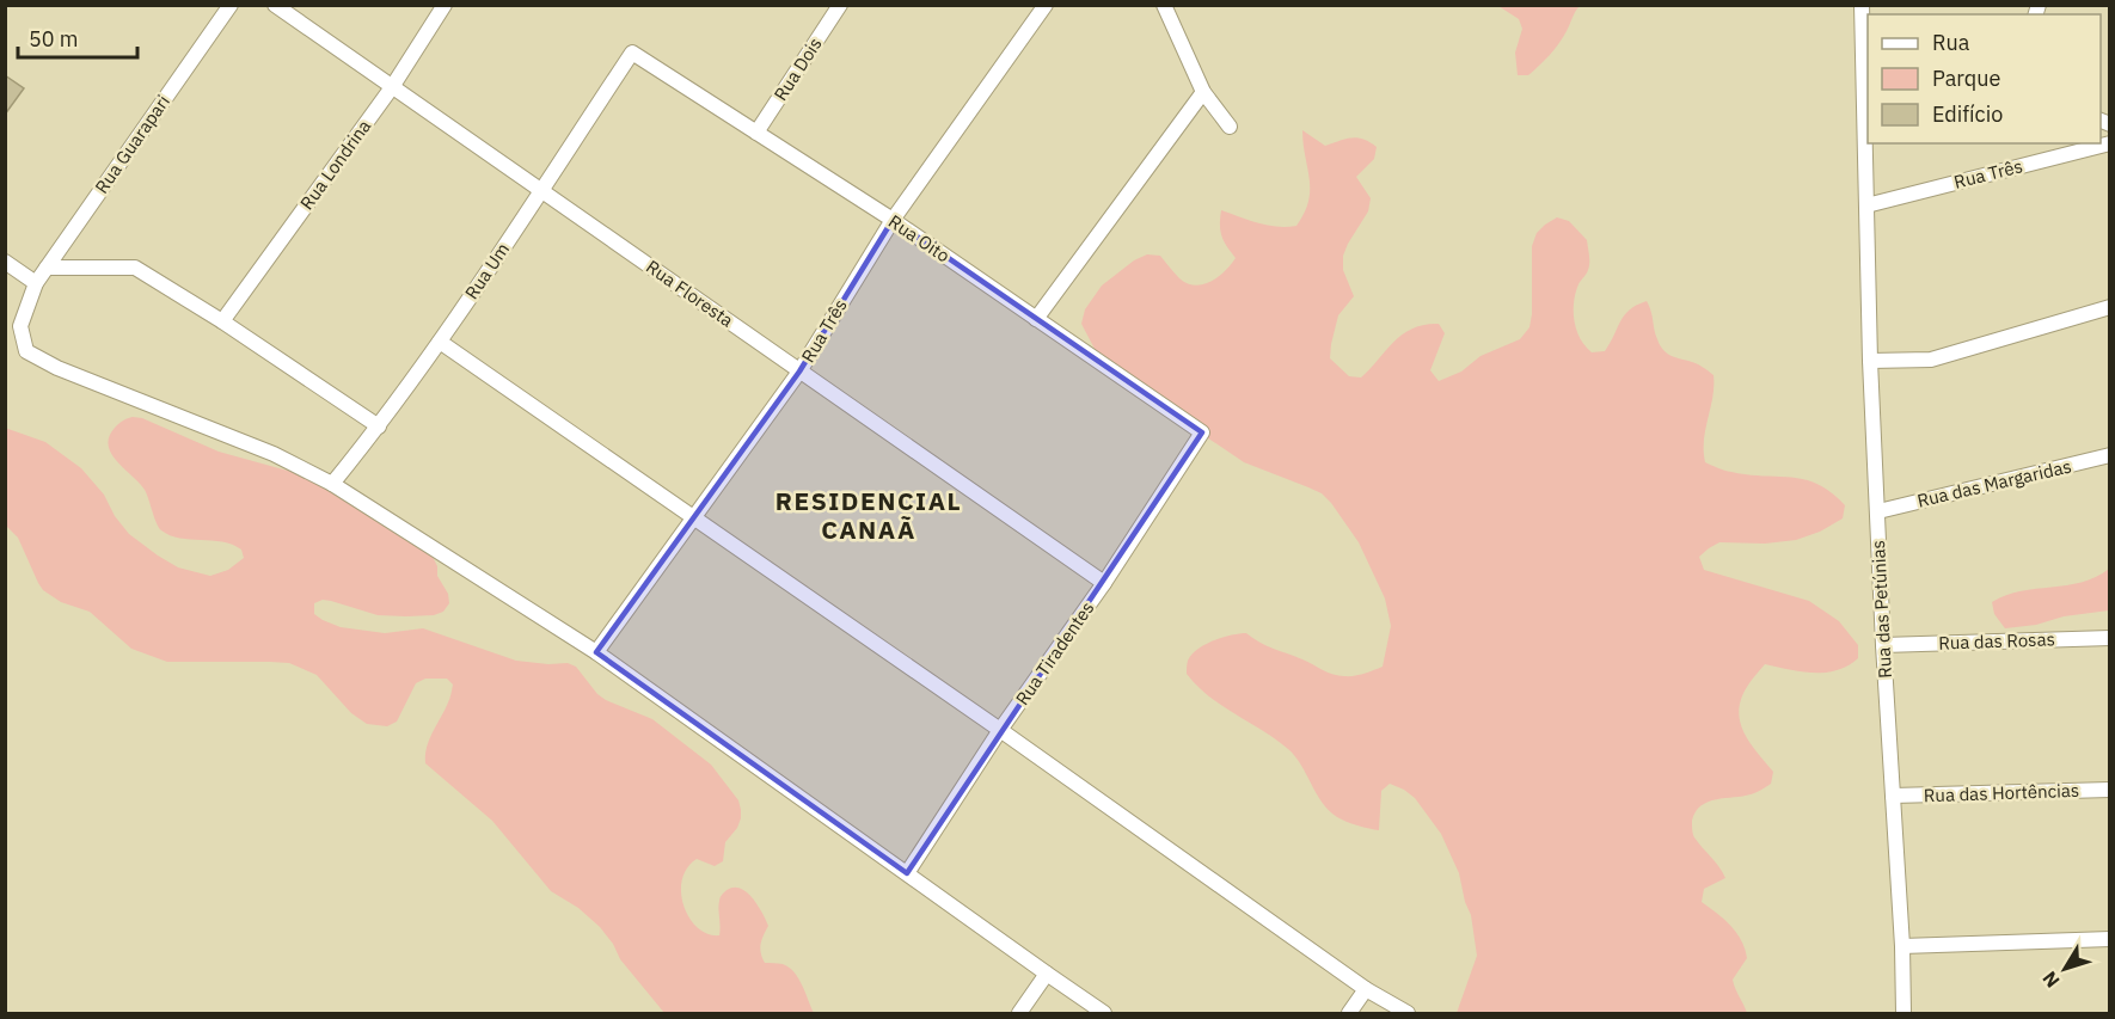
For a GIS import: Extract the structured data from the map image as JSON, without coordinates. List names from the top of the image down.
{
  "streets": {
    "street": [
      "Rua Dois",
      "Rua Guarapari",
      "Rua Londrina",
      "Rua Três",
      "Rua Oito",
      "Rua Um",
      "Rua Floresta",
      "Rua das Margaridas",
      "Rua das Petúnias",
      "Rua das Rosas",
      "Rua Tiradentes",
      "Rua das Hortências"
    ]
  },
  "crossings": [
    ["Rua Dois", "Rua Oito"],
    ["Rua Guarapari", "Rua Um"],
    ["Rua Londrina", "Rua Floresta"],
    ["Rua Três", "Rua Oito"],
    ["Rua Três", "Rua Floresta"],
    ["Rua Três", "Rua das Petúnias"],
    ["Rua Oito", "Rua Um"],
    ["Rua Oito", "Rua Tiradentes"],
    ["Rua Um", "Rua Floresta"],
    ["Rua Floresta", "Rua Tiradentes"],
    ["Rua das Margaridas", "Rua das Petúnias"],
    ["Rua das Petúnias", "Rua das Rosas"],
    ["Rua das Petúnias", "Rua das Hortências"]
  ],
  "districts": ["RESIDENCIAL CANAÃ"],
  "legend": ["Rua", "Parque", "Edifício"],
  "scale_bar": "50 m",
  "north": "bottom left"
}
